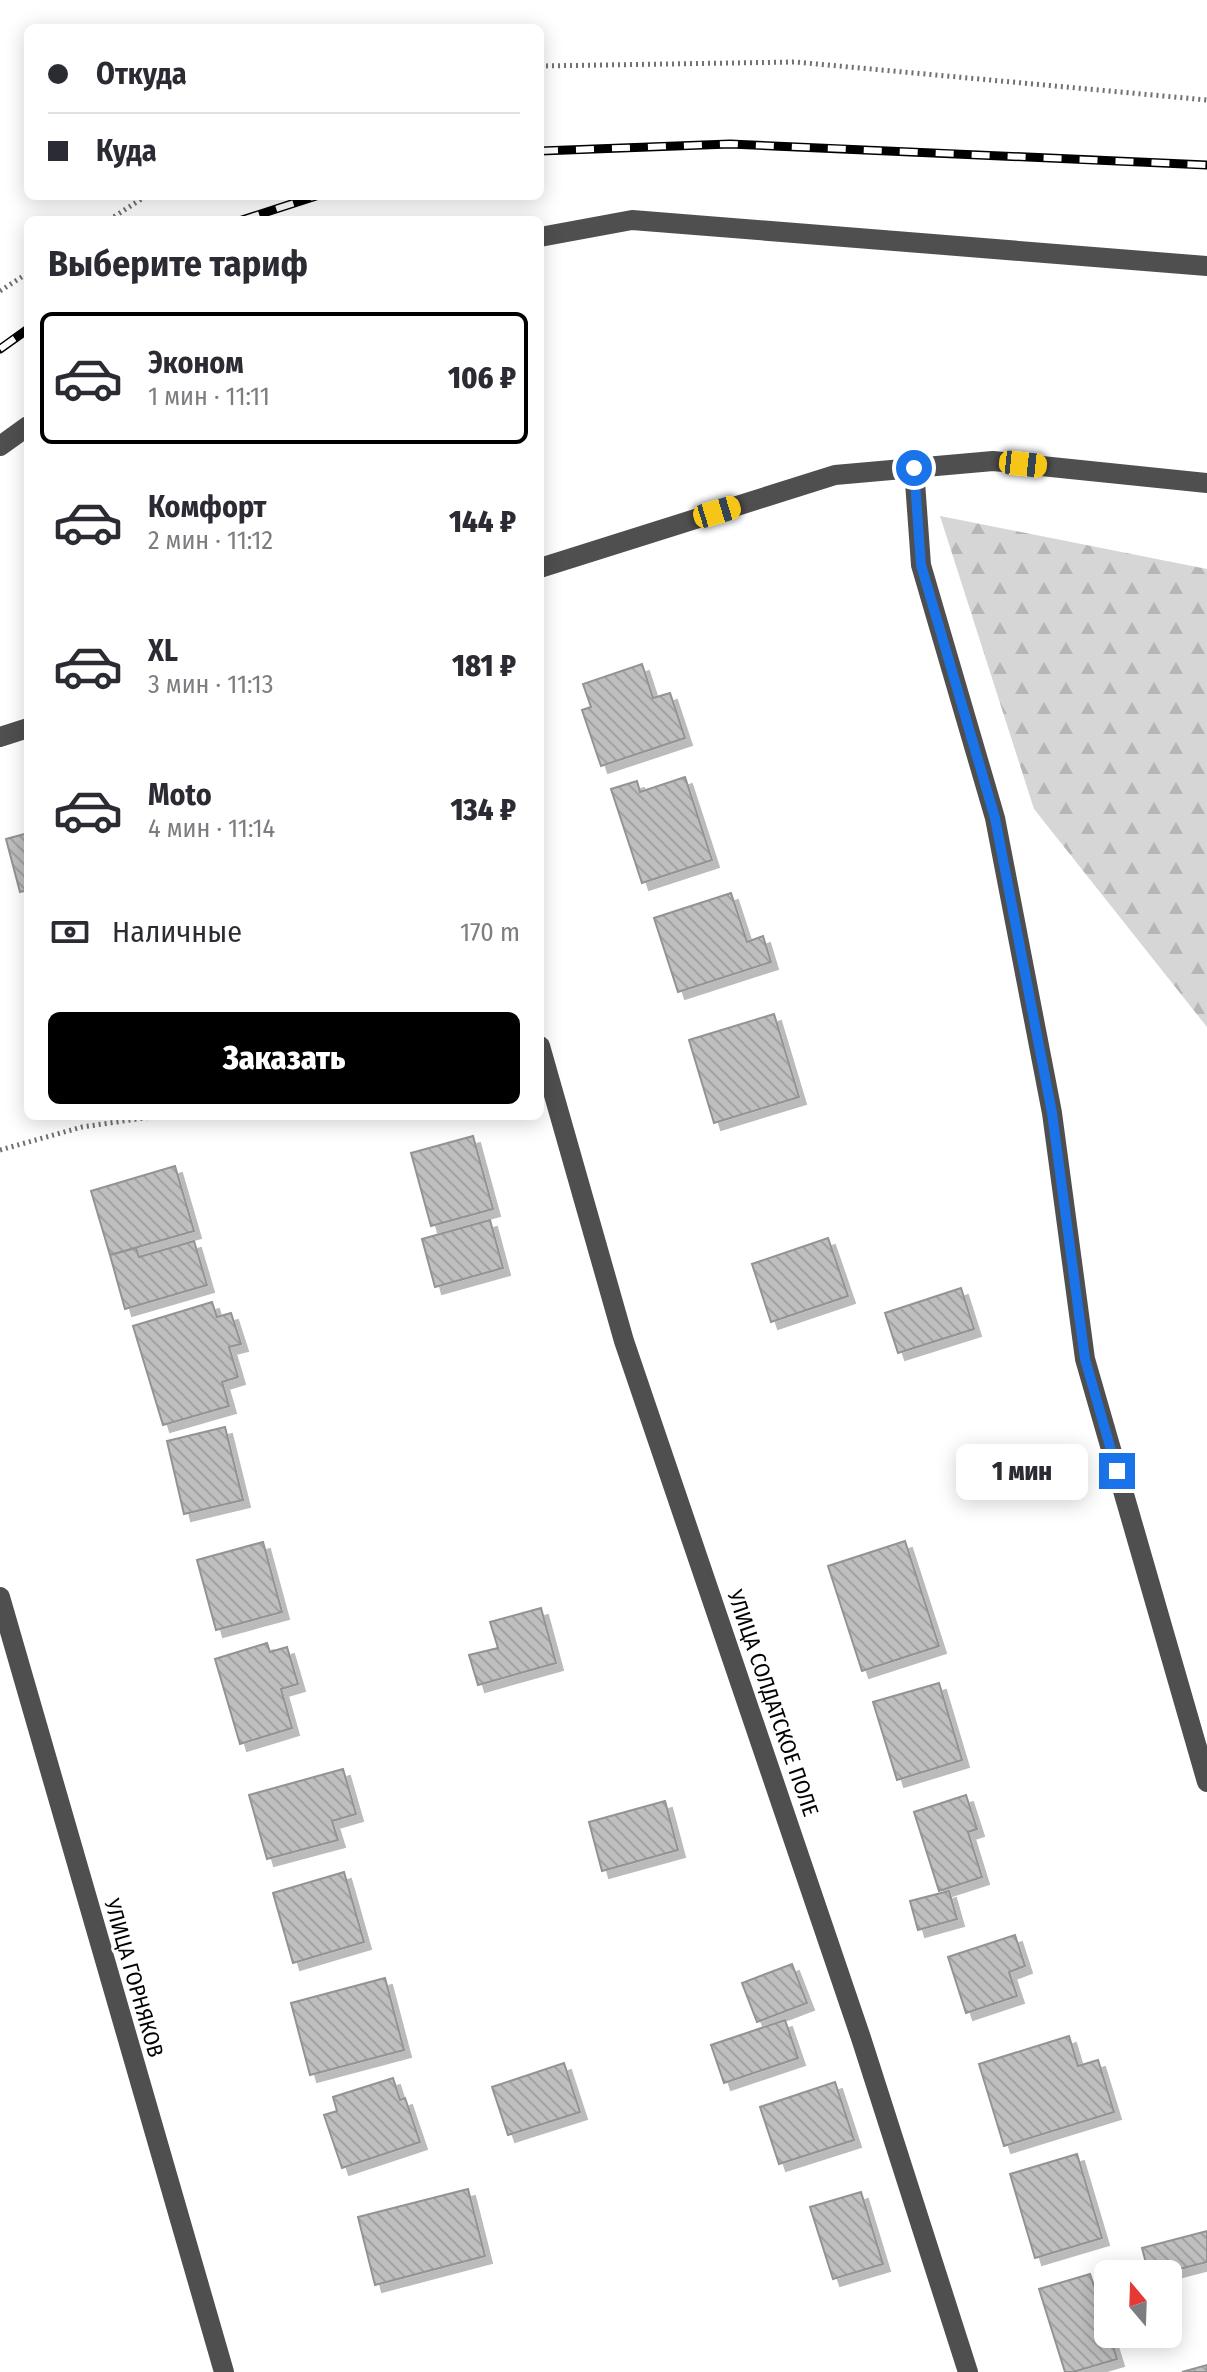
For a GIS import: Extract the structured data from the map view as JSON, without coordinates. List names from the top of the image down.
{
  "streets": {
    "street": ["УЛИЦА СОЛДАТСКОЕ ПОЛЕ", "УЛИЦА ГОРНЯКОВ"]
  },
  "north": "top",
  "page": {
    "banner": ["Откуда", "Куда"],
    "heading": "Выберите тариф",
    "list": [
      {
        "name": "Эконом",
        "note": "1 мин · 11:11",
        "value": "106 ₽"
      },
      {
        "name": "Комфорт",
        "note": "2 мин · 11:12",
        "value": "144 ₽"
      },
      {
        "name": "XL",
        "note": "3 мин · 11:13",
        "value": "181 ₽"
      },
      {
        "name": "Moto",
        "note": "4 мин · 11:14",
        "value": "134 ₽"
      }
    ],
    "pay": ["Наличные", "170 m"],
    "buttons": "Заказать",
    "bubble": "1 мин"
  }
}
